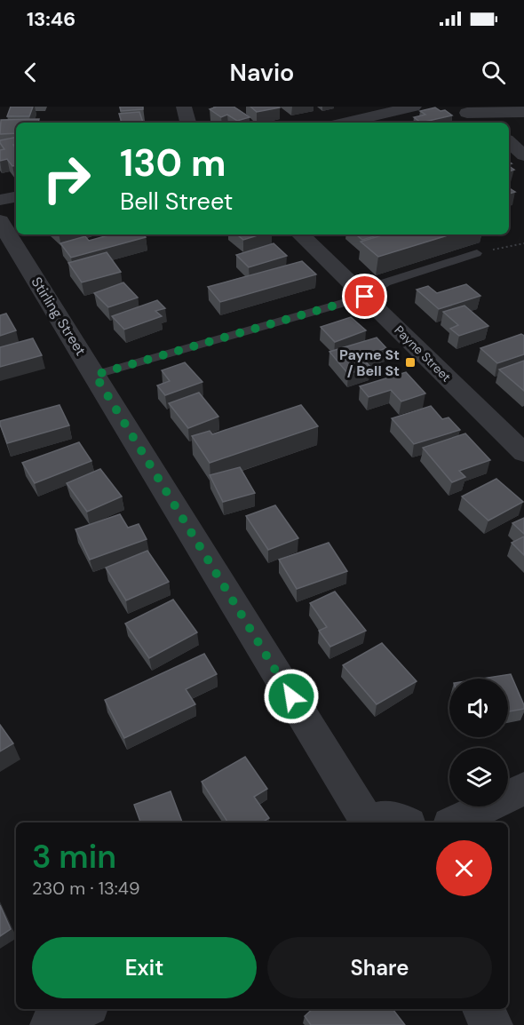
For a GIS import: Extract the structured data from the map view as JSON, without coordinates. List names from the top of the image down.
{
  "streets": {
    "street": ["Stirling Street", "Payne Street"]
  },
  "places": {
    "transit": ["Payne St / Bell St"]
  },
  "page": {
    "status": "13:46",
    "header": "Navio",
    "turn": ["130 m", "Bell Street"],
    "heading": ["3 min", "230 m · 13:49"],
    "buttons": ["Exit", "Share"]
  }
}
